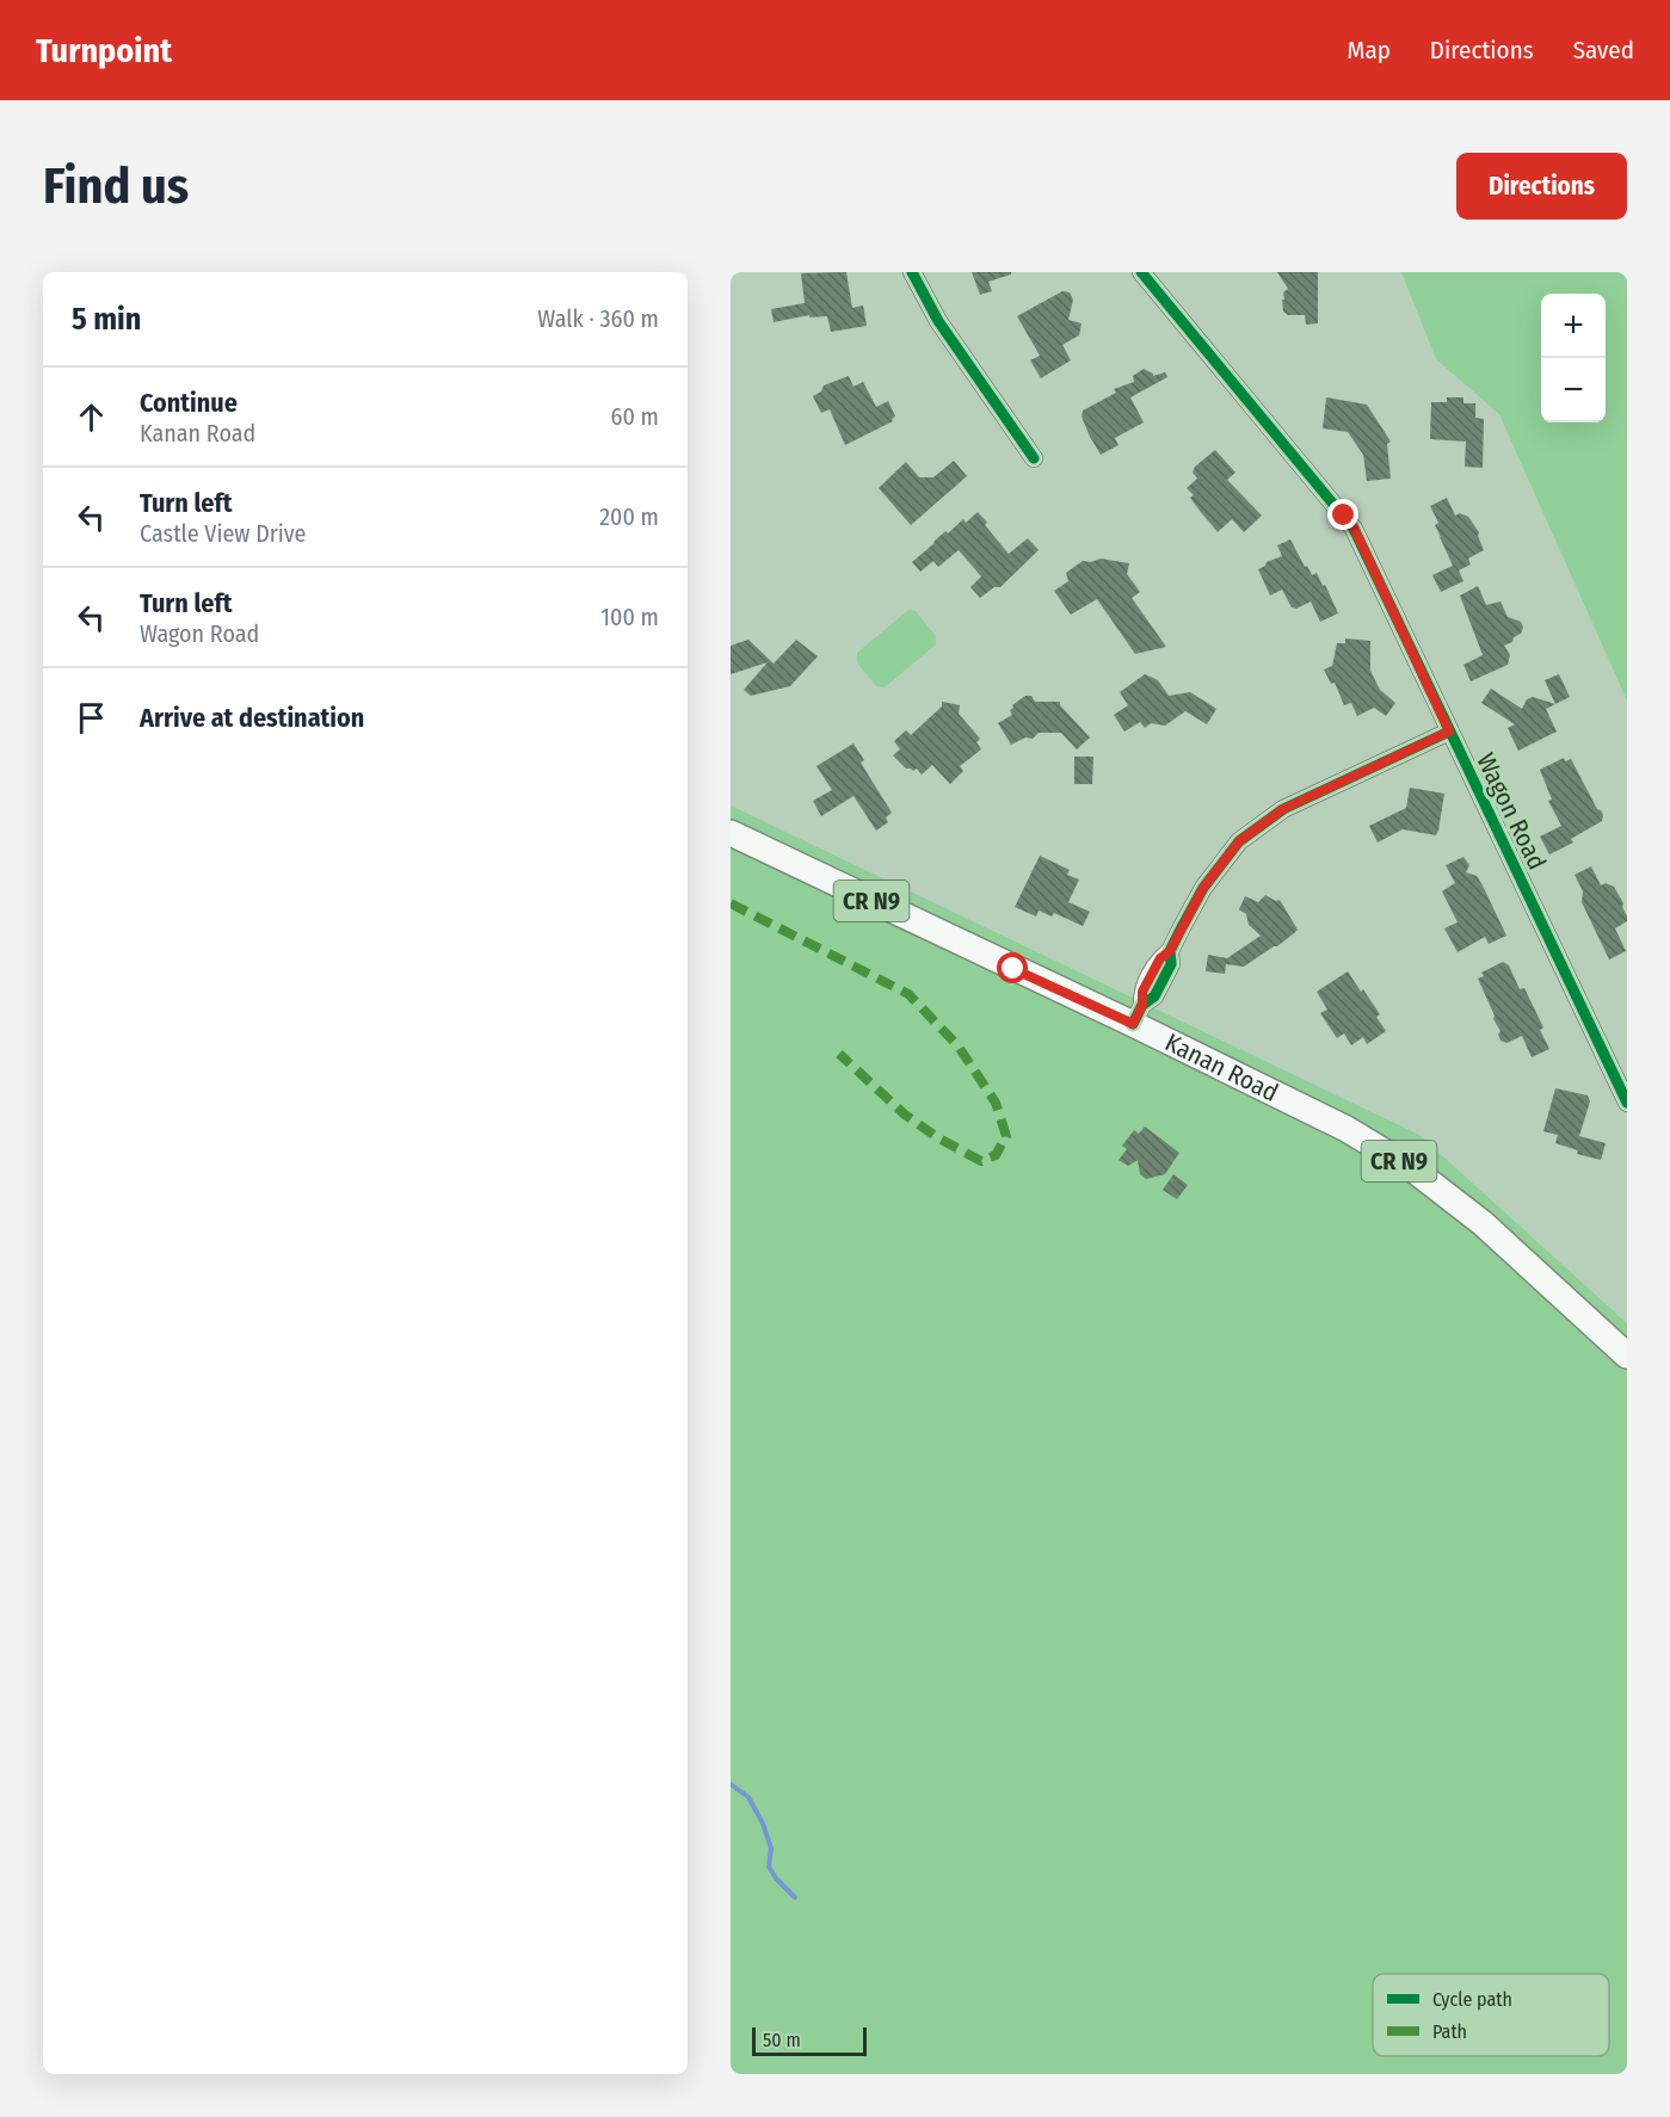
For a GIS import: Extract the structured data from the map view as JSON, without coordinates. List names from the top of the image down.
{
  "streets": {
    "main road": ["CR N9", "Kanan Road"],
    "street": ["Wagon Road"]
  },
  "legend": ["Cycle path", "Path"],
  "scale_bar": "50 m",
  "page": {
    "header": "Turnpoint",
    "nav": ["Map", "Directions", "Saved"],
    "buttons": "Directions",
    "title": "Find us",
    "heading": ["5 min", "Walk · 360 m"],
    "map_buttons": ["+", "−"],
    "list": [
      ["Continue", "Kanan Road", "60 m"],
      ["Turn left", "Castle View Drive", "200 m"],
      ["Turn left", "Wagon Road", "100 m"],
      "Arrive at destination"
    ],
    "scale": "50 m"
  }
}
